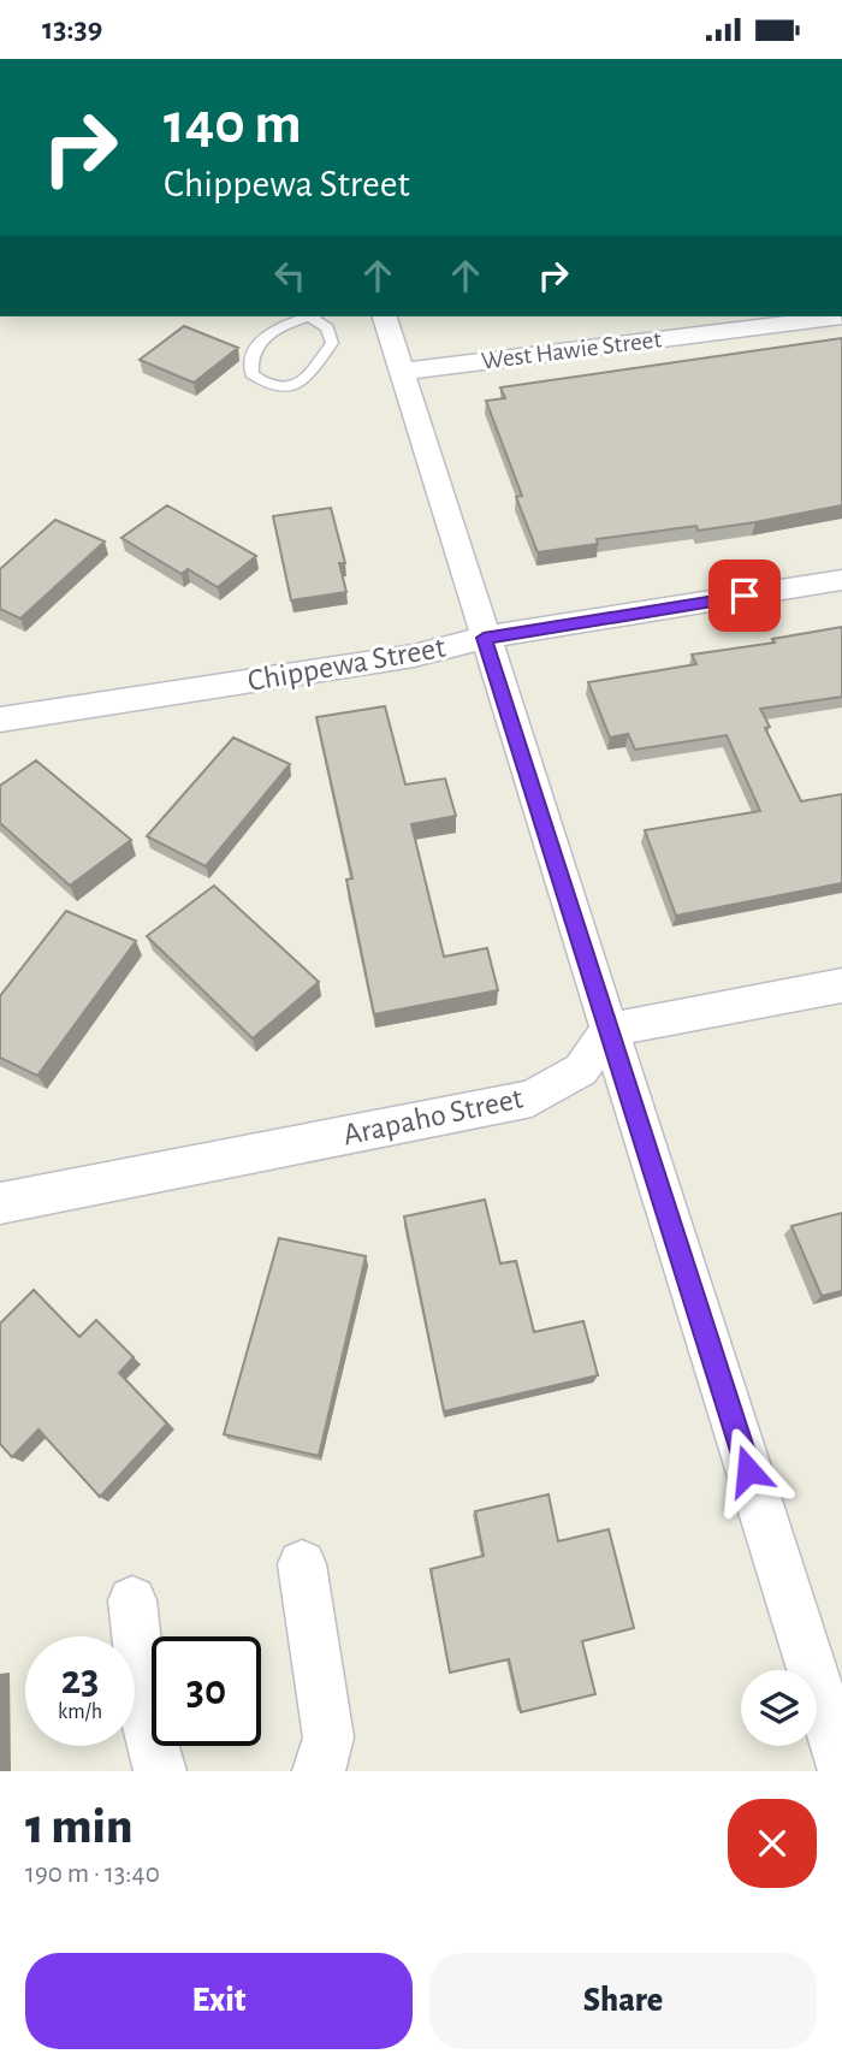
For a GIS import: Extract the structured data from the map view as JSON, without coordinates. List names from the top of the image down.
{
  "streets": {
    "street": ["West Hawie Street", "Chippewa Street", "Arapaho Street"]
  },
  "page": {
    "status": "13:39",
    "turn": ["140 m", "Chippewa Street"],
    "speed": "23 km/h",
    "limit": "30",
    "heading": ["1 min", "190 m · 13:40"],
    "buttons": ["Exit", "Share"]
  }
}
